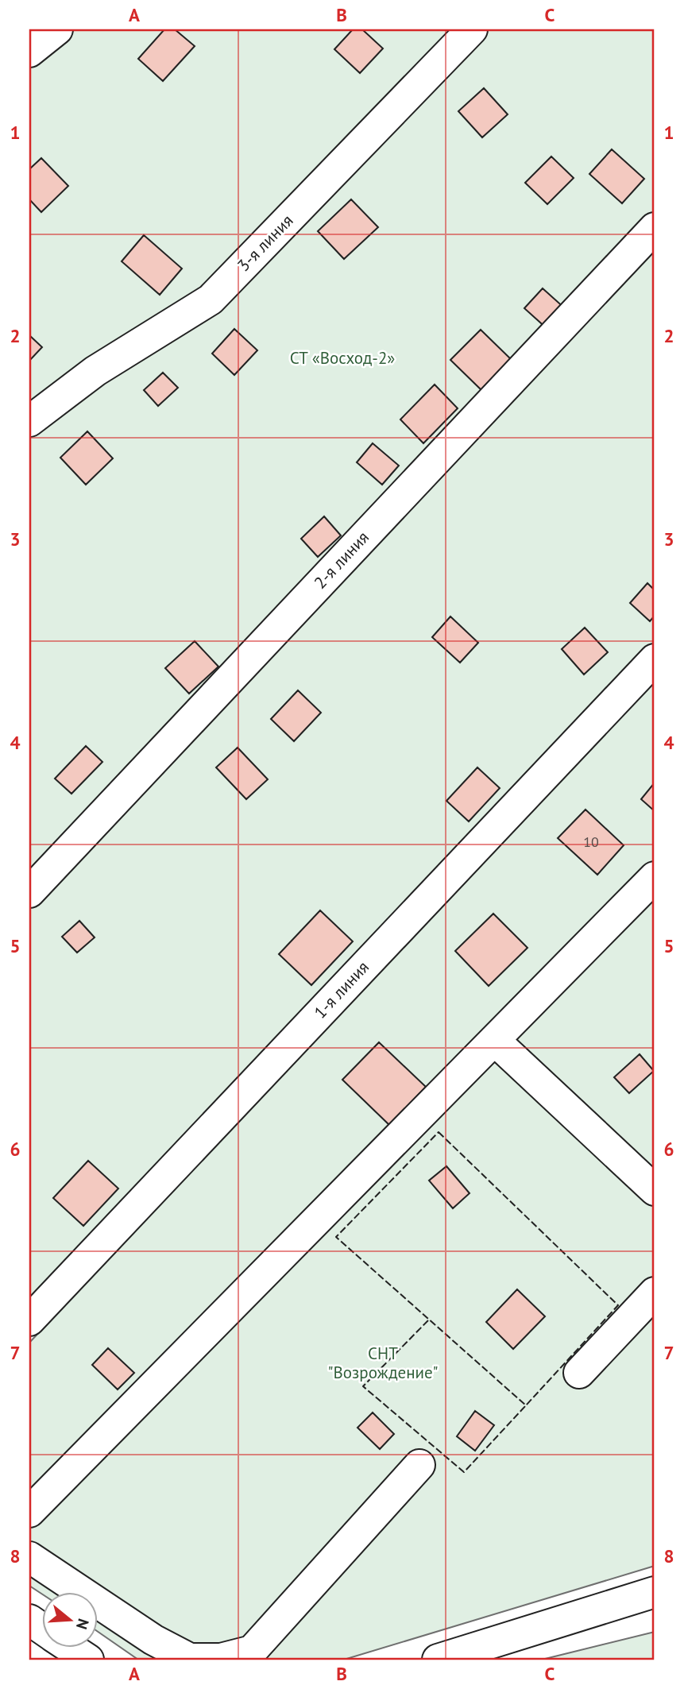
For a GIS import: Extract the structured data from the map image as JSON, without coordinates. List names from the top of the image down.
{
  "streets": {
    "street": ["3-я линия", "2-я линия", "1-я линия"]
  },
  "parks": ["СТ «Восход-2»", "СНТ \"Возрождение\""],
  "house_numbers": ["10"],
  "north": "right",
  "grid": {
    "columns": ["A", "B", "C"],
    "rows": [
      "1",
      "2",
      "3",
      "4",
      "5",
      "6",
      "7",
      "8"
    ]
  }
}
